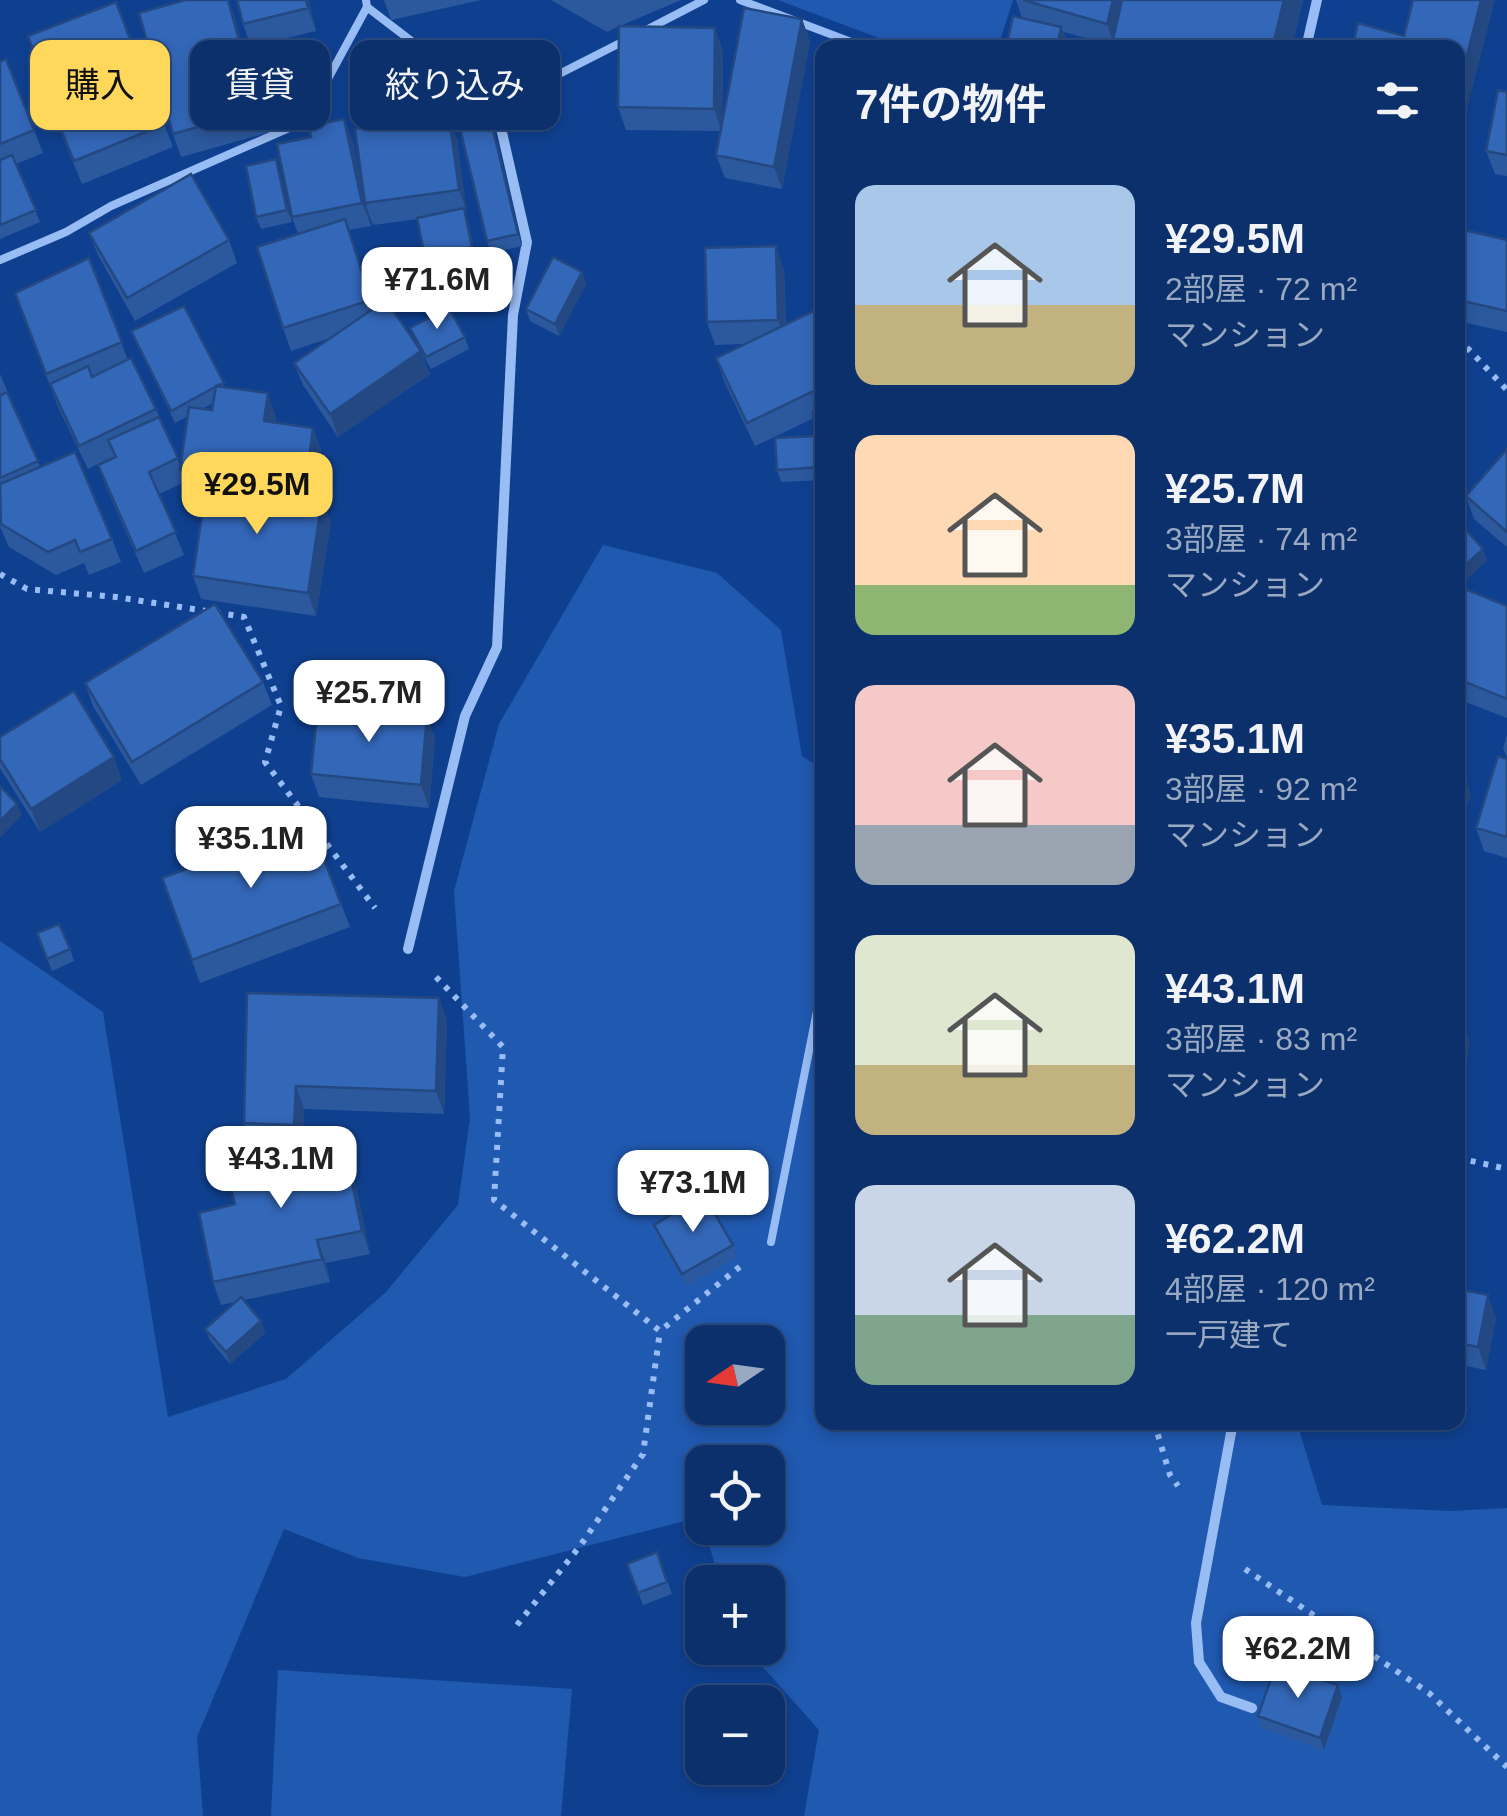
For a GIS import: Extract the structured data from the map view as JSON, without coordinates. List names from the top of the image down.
{
  "north": "left",
  "page": {
    "chip": ["購入", "賃貸", "絞り込み"],
    "heading": "7件の物件",
    "list": [
      {
        "name": "¥29.5M",
        "note": "2部屋 · 72 m² · マンション"
      },
      {
        "name": "¥25.7M",
        "note": "3部屋 · 74 m² · マンション"
      },
      {
        "name": "¥35.1M",
        "note": "3部屋 · 92 m² · マンション"
      },
      {
        "name": "¥43.1M",
        "note": "3部屋 · 83 m² · マンション"
      },
      {
        "name": "¥62.2M",
        "note": "4部屋 · 120 m² · 一戸建て"
      }
    ],
    "price": [
      "¥71.6M",
      "¥29.5M",
      "¥25.7M",
      "¥35.1M",
      "¥43.1M",
      "¥73.1M",
      "¥62.2M"
    ],
    "map_buttons": ["+", "−"]
  }
}
